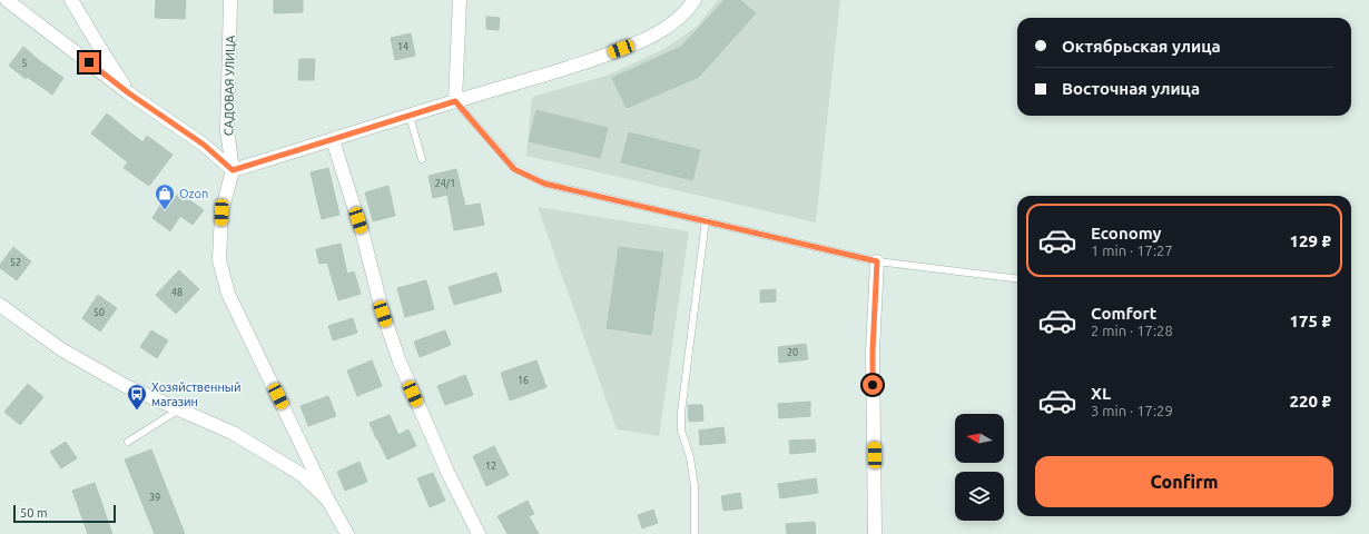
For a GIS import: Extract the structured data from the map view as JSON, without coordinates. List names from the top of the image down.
{
  "streets": {
    "street": ["САДОВАЯ УЛИЦА"]
  },
  "places": {
    "shop": ["Ozon"],
    "bus stop": ["Хозяйственный магазин"]
  },
  "house_numbers": [
    "14",
    "5",
    "24/1",
    "52",
    "48",
    "50",
    "20",
    "16",
    "12",
    "39"
  ],
  "scale_bar": "50 m",
  "north": "left",
  "page": {
    "banner": ["Октябрьская улица", "Восточная улица"],
    "list": [
      {
        "name": "Economy",
        "note": "1 min · 17:27",
        "value": "129 ₽"
      },
      {
        "name": "Comfort",
        "note": "2 min · 17:28",
        "value": "175 ₽"
      },
      {
        "name": "XL",
        "note": "3 min · 17:29",
        "value": "220 ₽"
      }
    ],
    "buttons": "Confirm",
    "scale": "50 m"
  }
}
